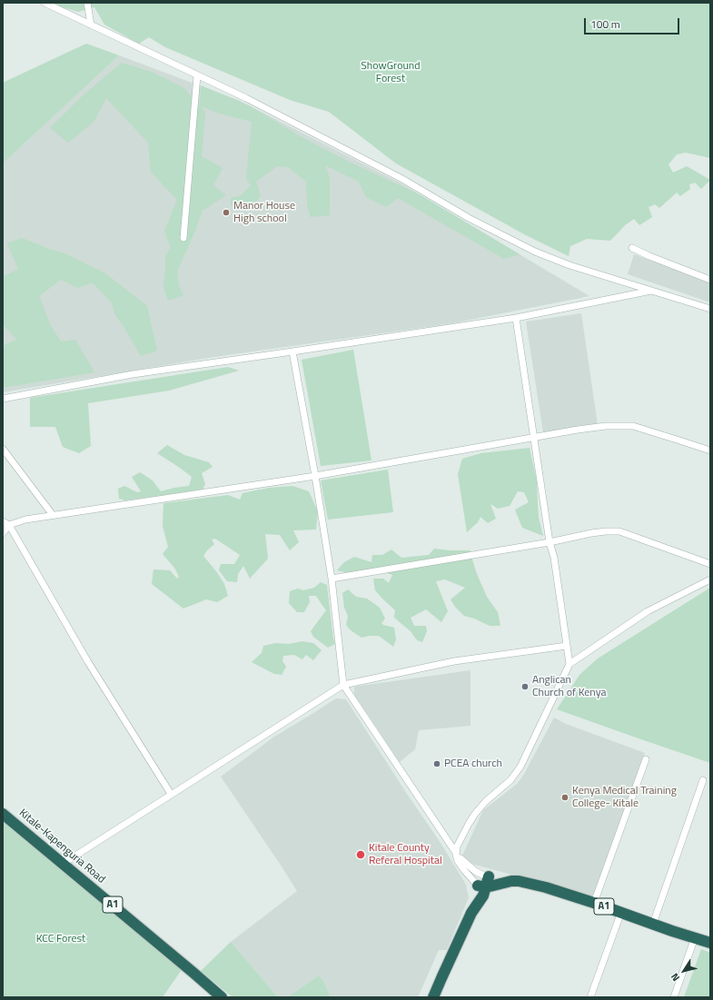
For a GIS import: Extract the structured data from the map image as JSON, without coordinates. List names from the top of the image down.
{
  "streets": {
    "highway": ["Kitale-Kapenguria Road", "A1"]
  },
  "parks": ["ShowGround Forest", "KCC Forest"],
  "places": [
    "Manor House High school",
    "Anglican Church of Kenya",
    "PCEA church",
    "Kenya Medical Training College- Kitale",
    "Kitale County Referal Hospital"
  ],
  "scale_bar": "100 m",
  "north": "bottom left"
}
